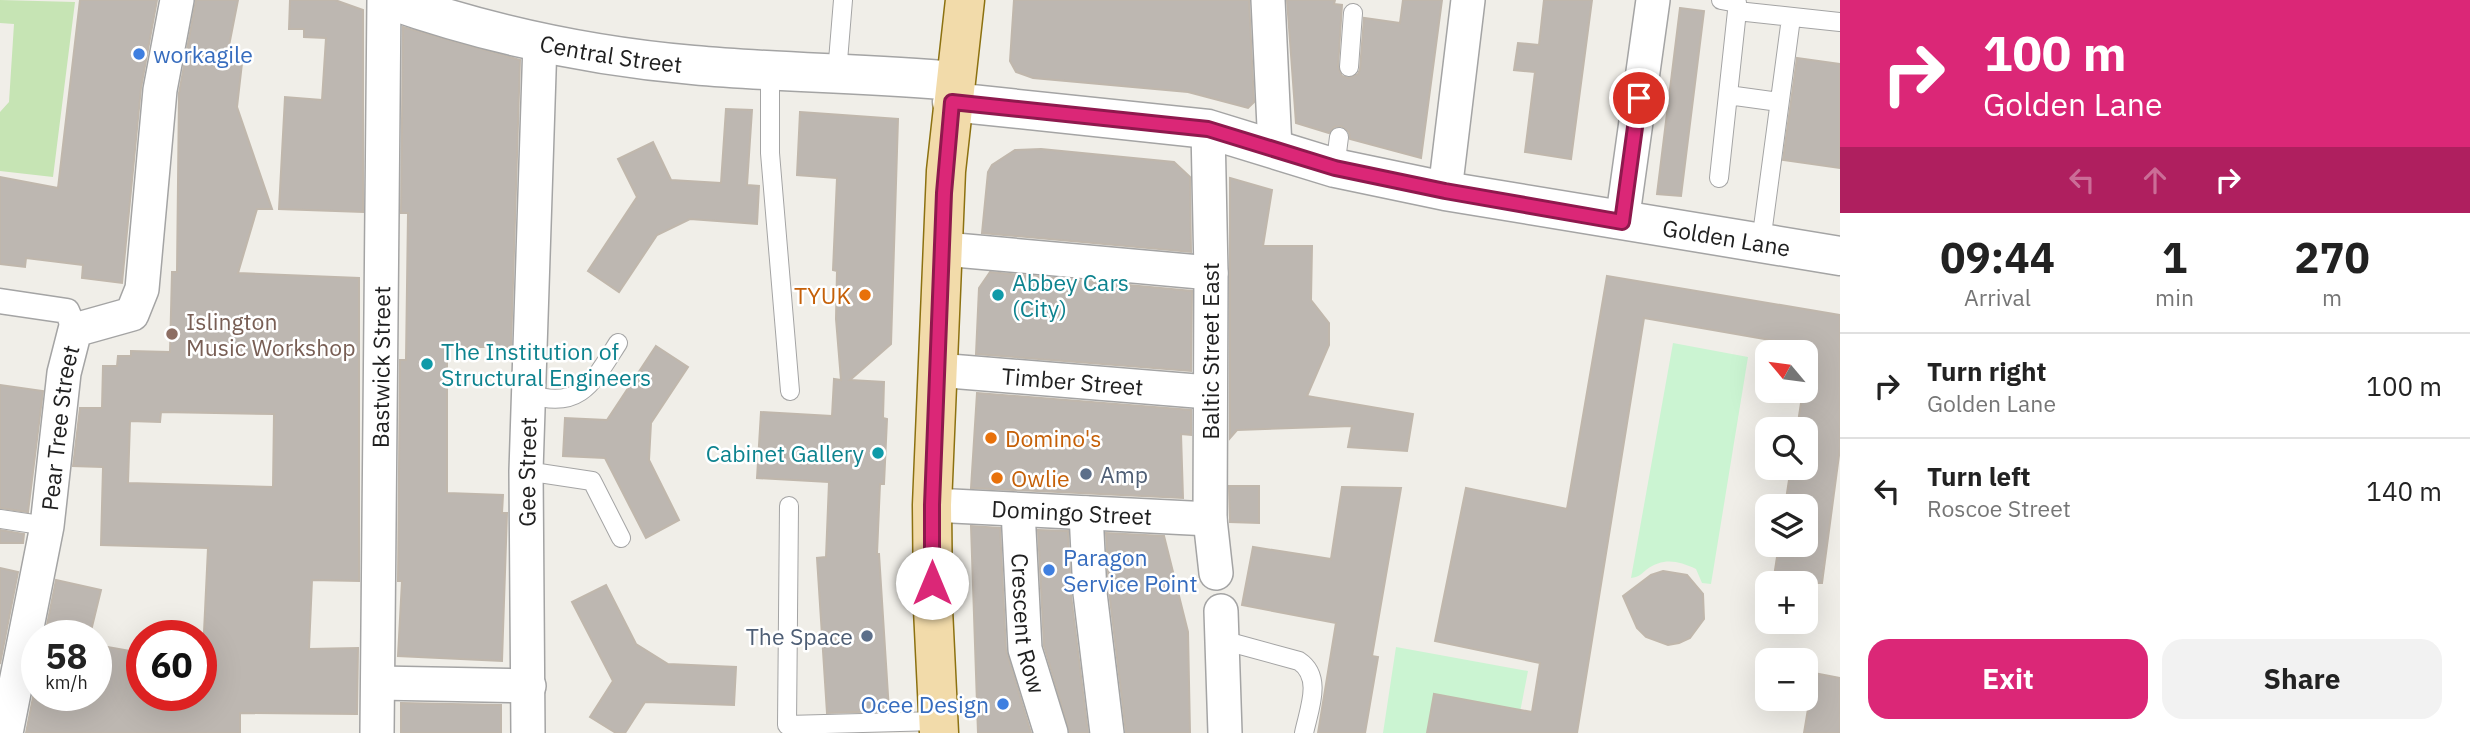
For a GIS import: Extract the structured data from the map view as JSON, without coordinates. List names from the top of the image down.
{
  "streets": {
    "street": [
      "Central Street",
      "Golden Lane",
      "Baltic Street East",
      "Bastwick Street",
      "Timber Street",
      "Pear Tree Street",
      "Gee Street",
      "Domingo Street",
      "Crescent Row"
    ]
  },
  "crossings": [
    ["Central Street", "Golden Lane"],
    ["Central Street", "Bastwick Street"],
    ["Central Street", "Gee Street"],
    ["Golden Lane", "Baltic Street East"],
    ["Baltic Street East", "Timber Street"],
    ["Baltic Street East", "Domingo Street"],
    ["Domingo Street", "Crescent Row"]
  ],
  "places": [
    "workagile",
    "TYUK",
    "Abbey Cars (City)",
    "Islington Music Workshop",
    "The Institution of Structural Engineers",
    "Domino's",
    "Cabinet Gallery",
    "Amp",
    "Owlie",
    "Paragon Service Point",
    "The Space",
    "Ocee Design"
  ],
  "north": "top left",
  "page": {
    "turn": ["100 m", "Golden Lane"],
    "eta": [
      "09:44",
      "Arrival",
      "1",
      "min",
      "270",
      "m"
    ],
    "list": [
      {
        "name": "Turn right",
        "note": "Golden Lane",
        "value": "100 m"
      },
      {
        "name": "Turn left",
        "note": "Roscoe Street",
        "value": "140 m"
      }
    ],
    "map_buttons": ["+", "−"],
    "speed": "58 km/h",
    "limit": "60",
    "buttons": ["Exit", "Share"]
  }
}
